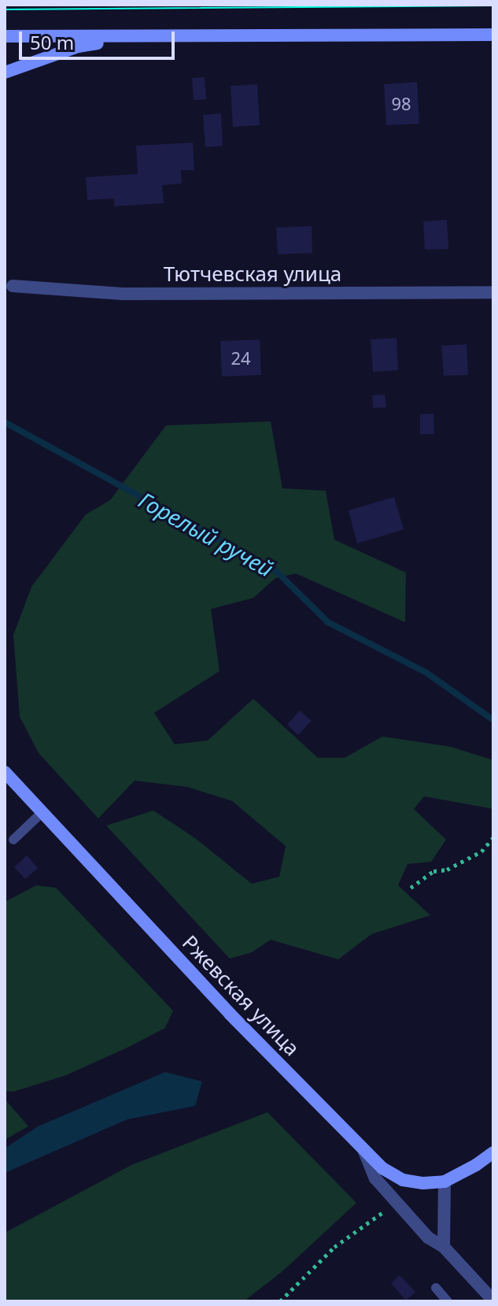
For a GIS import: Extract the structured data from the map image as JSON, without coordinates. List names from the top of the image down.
{
  "streets": {
    "main road": ["Ржевская улица"],
    "street": ["Тютчевская улица"]
  },
  "water": ["Горелый ручей"],
  "house_numbers": ["98", "24"],
  "scale_bar": "50 m"
}
